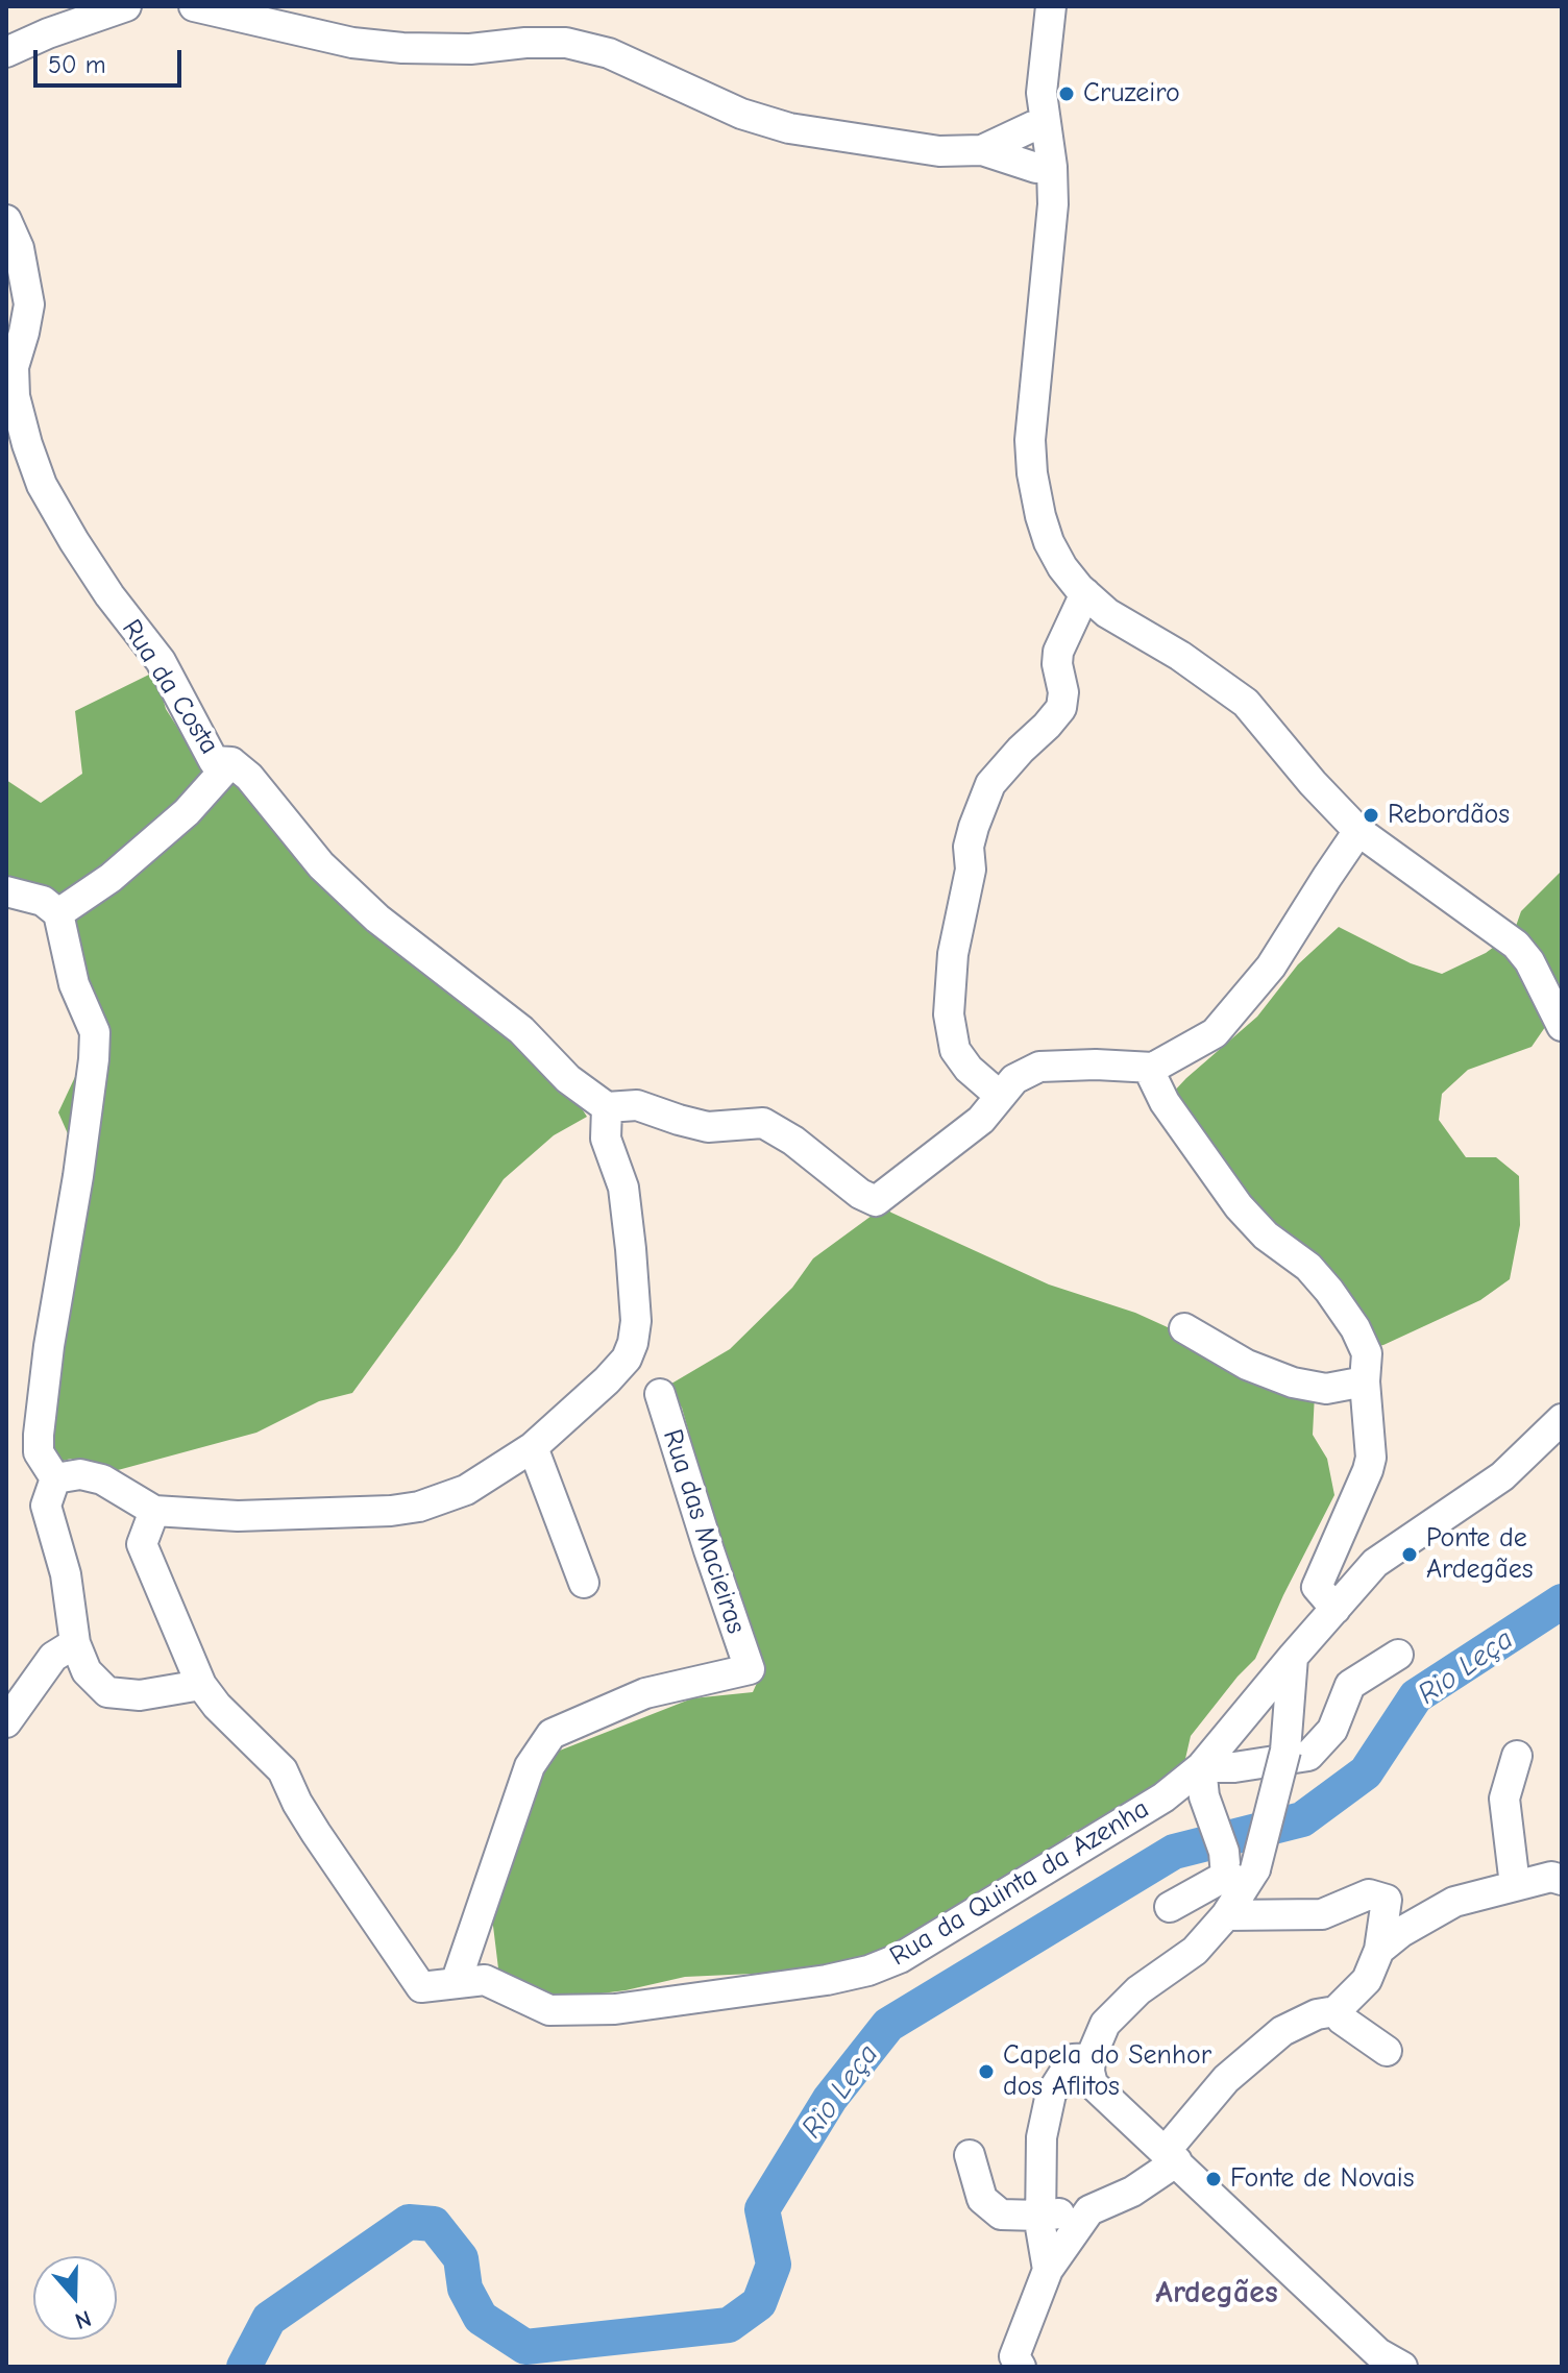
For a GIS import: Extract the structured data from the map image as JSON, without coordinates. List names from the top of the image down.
{
  "streets": {
    "street": ["Rua da Costa", "Rua das Macieiras", "Rua da Quinta da Azenha"]
  },
  "crossings": [
    ["Rua das Macieiras", "Rua da Quinta da Azenha"]
  ],
  "districts": ["Ardegães"],
  "water": ["Rio Leça"],
  "places": [
    "Cruzeiro",
    "Rebordãos",
    "Ponte de Ardegães",
    "Capela do Senhor dos Aflitos",
    "Fonte de Novais"
  ],
  "scale_bar": "50 m",
  "north": "bottom"
}
